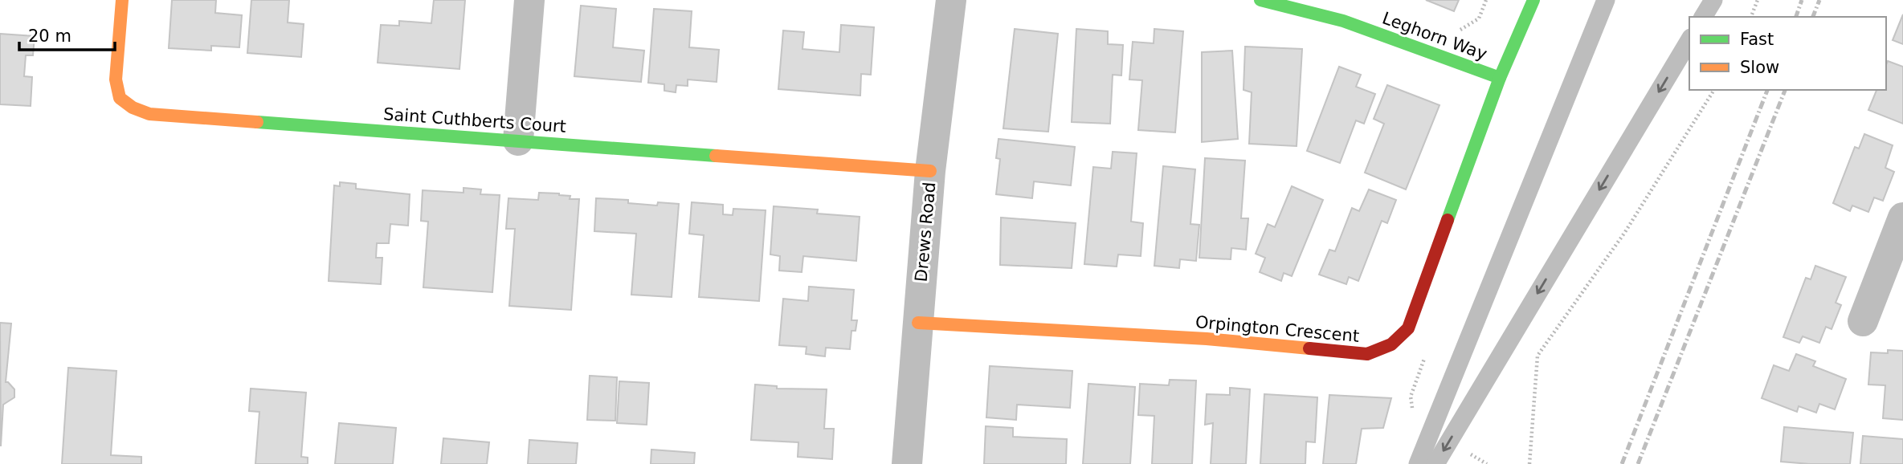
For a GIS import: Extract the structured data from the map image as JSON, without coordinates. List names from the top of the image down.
{
  "streets": {
    "street": [
      "Leghorn Way",
      "Saint Cuthberts Court",
      "Drews Road",
      "Orpington Crescent"
    ]
  },
  "crossings": [
    ["Leghorn Way", "Orpington Crescent"],
    ["Saint Cuthberts Court", "Drews Road"],
    ["Drews Road", "Orpington Crescent"]
  ],
  "legend": ["Fast", "Slow"],
  "scale_bar": "20 m"
}
